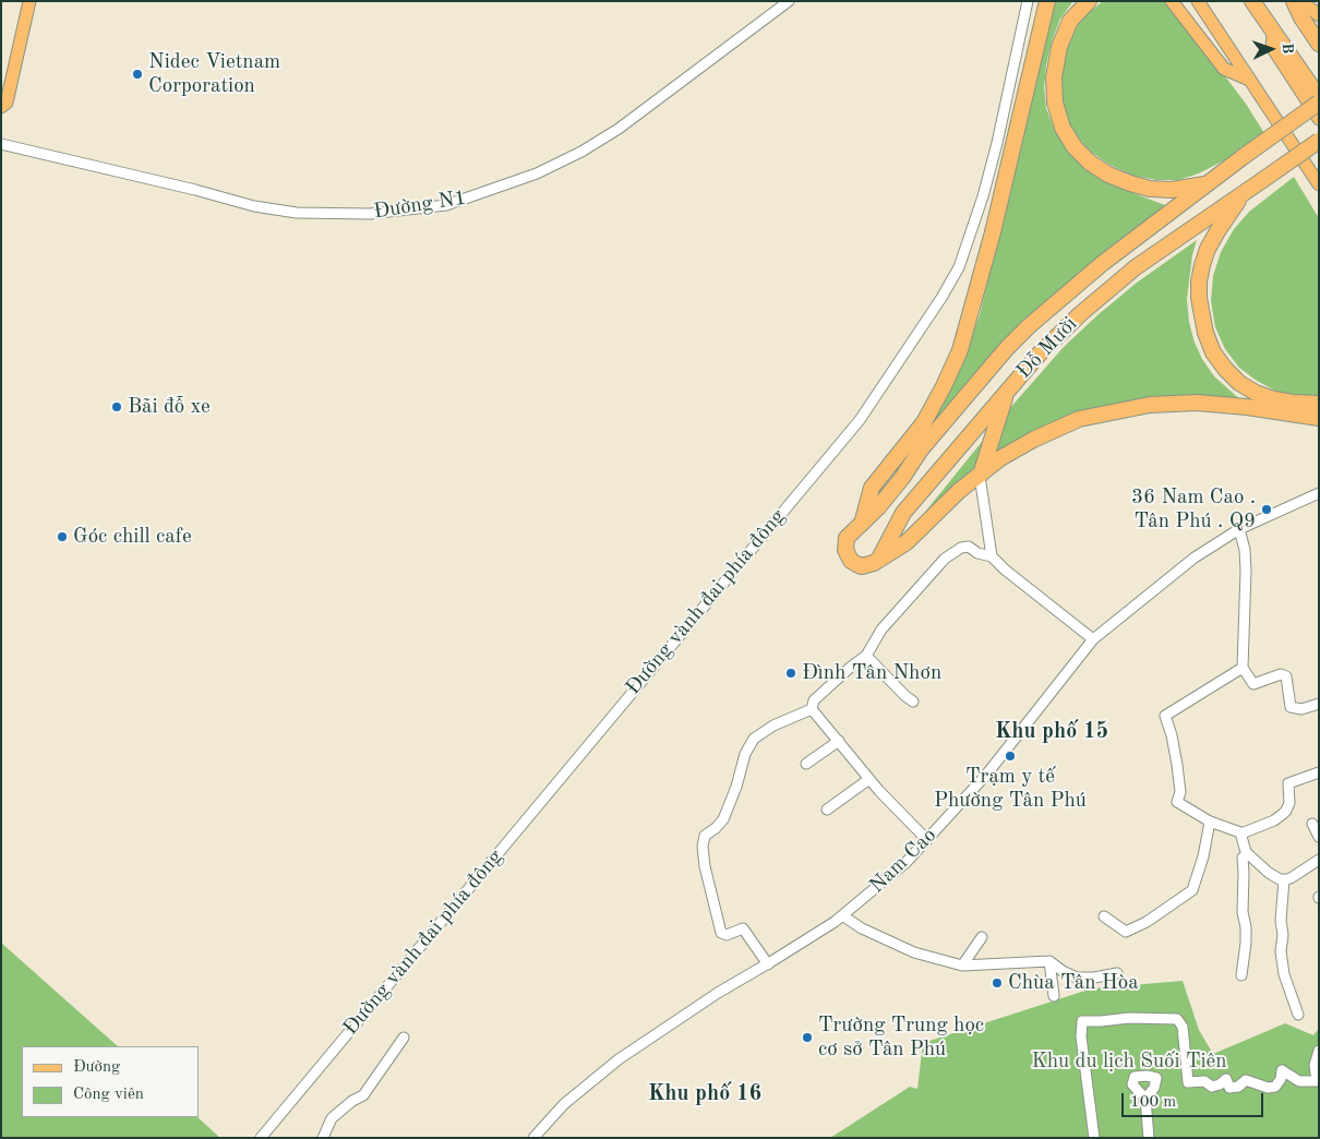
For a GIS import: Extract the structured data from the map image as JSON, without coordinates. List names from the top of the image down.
{
  "streets": {
    "highway": ["Đỗ Mười"],
    "street": ["Đường N1", "Đường vành đai phía đông", "Nam Cao"]
  },
  "districts": ["Khu phố 15", "Khu phố 16"],
  "parks": ["Khu du lịch Suối Tiên"],
  "places": [
    "Nidec Vietnam Corporation",
    "Bãi đỗ xe",
    "36 Nam Cao . Tân Phú . Q9",
    "Góc chill cafe",
    "Đình Tân Nhơn",
    "Trạm y tế Phường Tân Phú",
    "Chùa Tân Hòa",
    "Trường Trung học cơ sở Tân Phú"
  ],
  "legend": ["Đường", "Công viên"],
  "scale_bar": "100 m",
  "north": "right"
}
